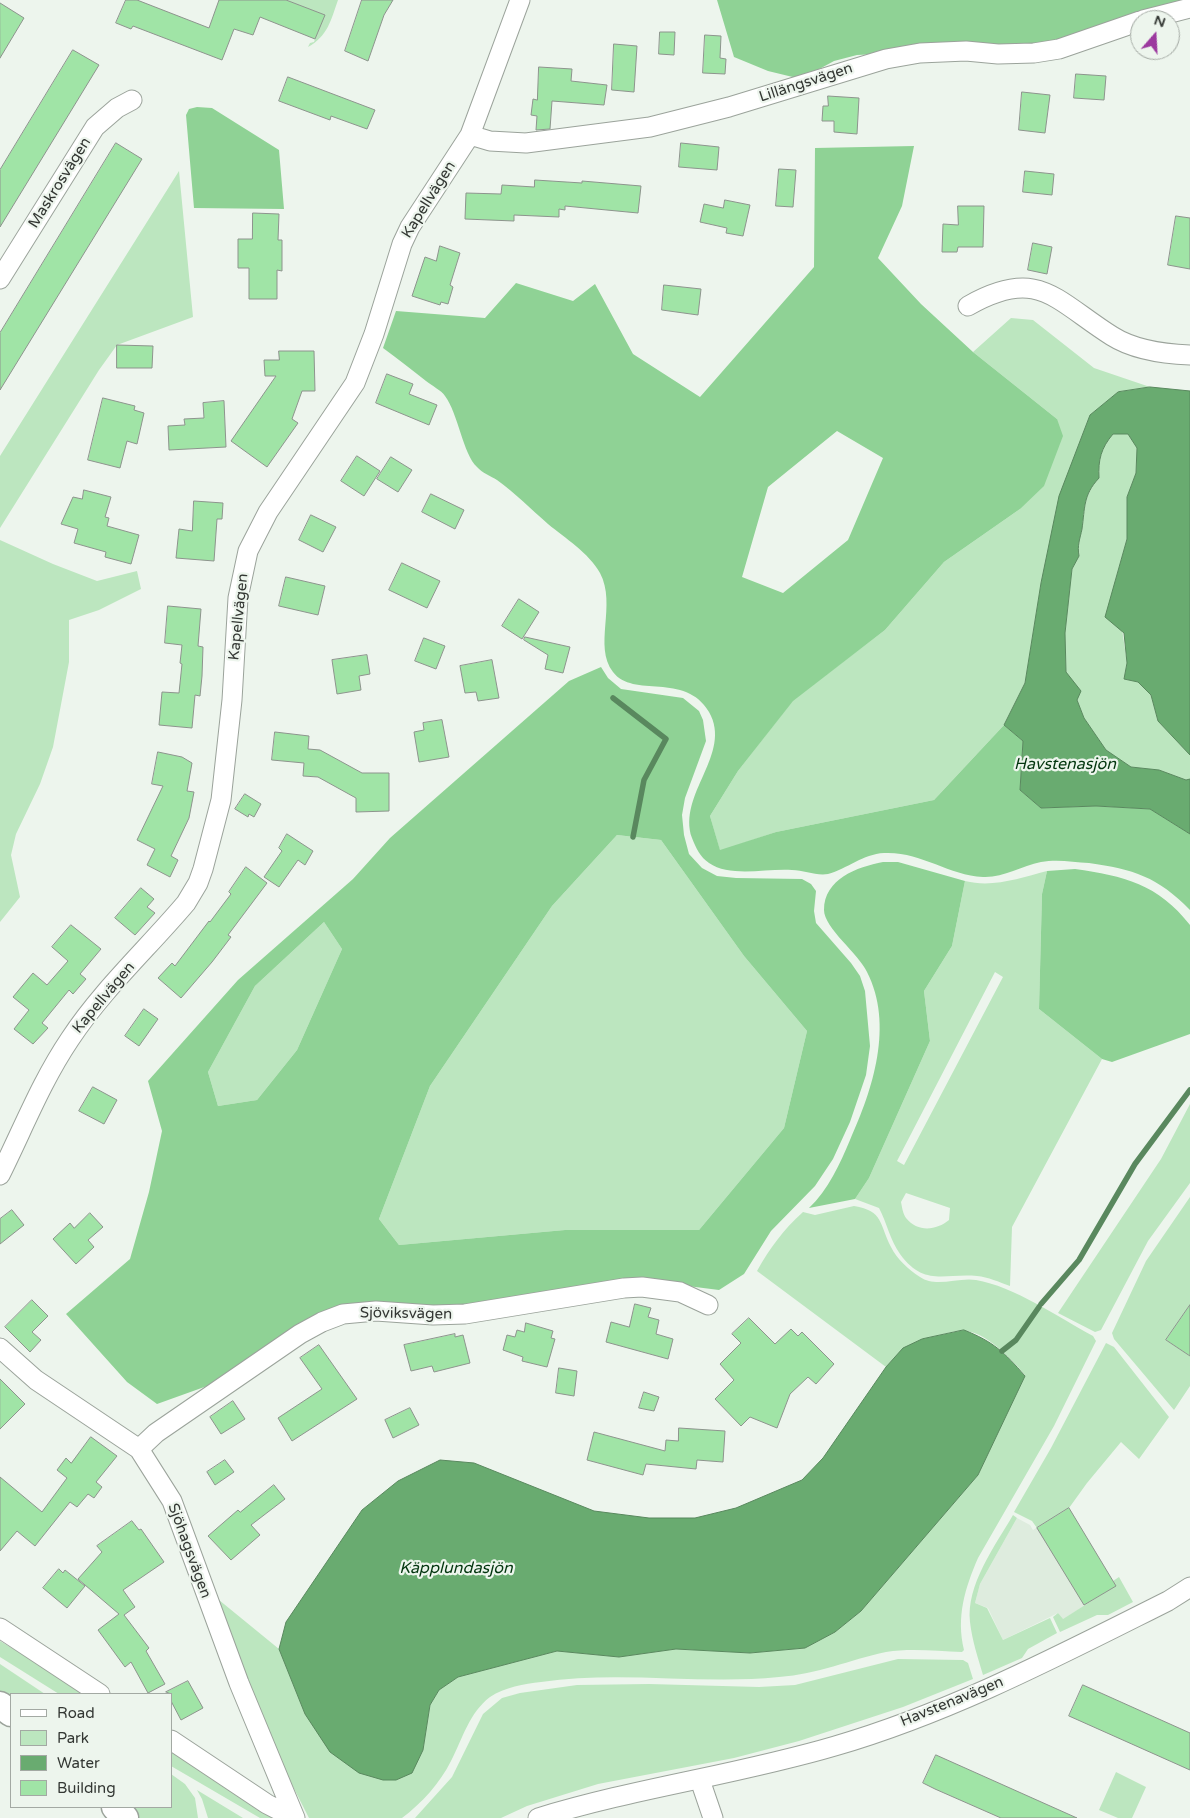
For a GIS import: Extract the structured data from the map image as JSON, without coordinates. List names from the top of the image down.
{
  "streets": {
    "street": [
      "Lillängsvägen",
      "Maskrosvägen",
      "Kapellvägen",
      "Sjöviksvägen",
      "Sjöhagsvägen",
      "Havstenavägen"
    ]
  },
  "crossings": [
    ["Lillängsvägen", "Kapellvägen"],
    ["Sjöviksvägen", "Sjöhagsvägen"]
  ],
  "water": ["Havstenasjön", "Käpplundasjön"],
  "legend": [
    "Road",
    "Park",
    "Water",
    "Building"
  ],
  "north": "top"
}
